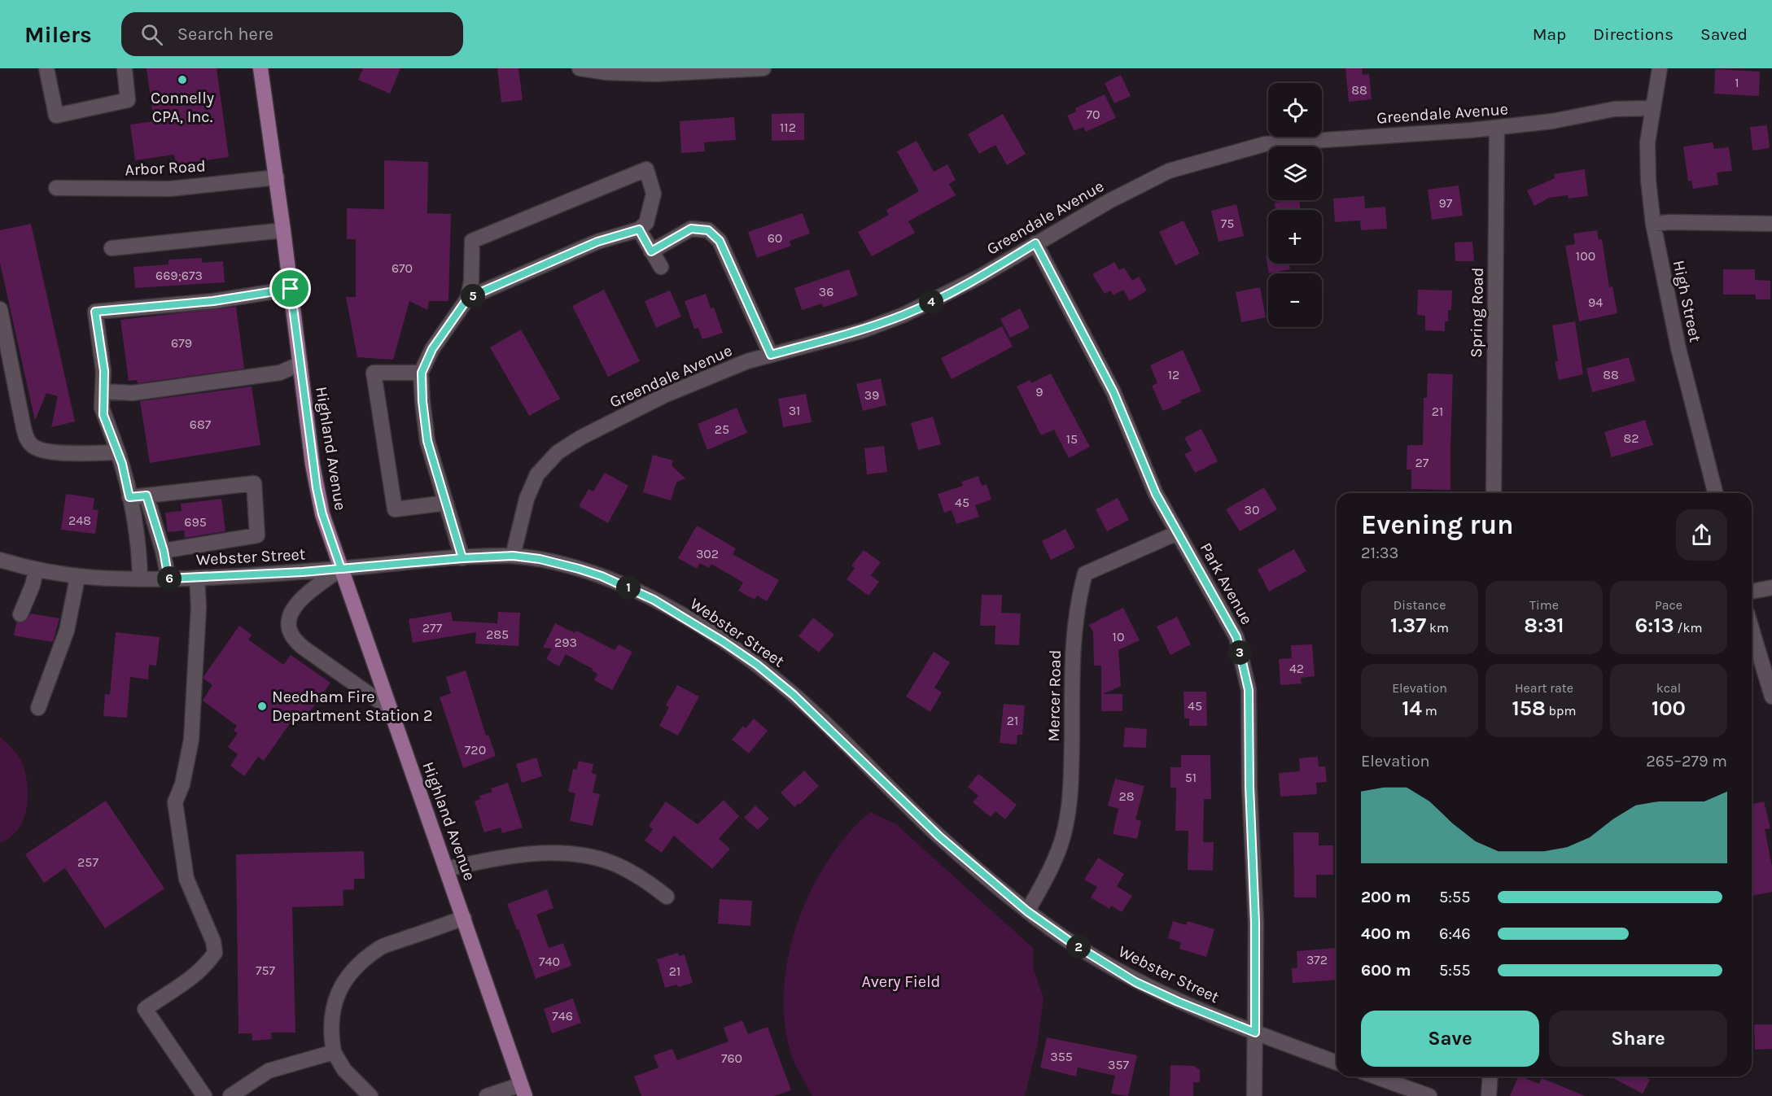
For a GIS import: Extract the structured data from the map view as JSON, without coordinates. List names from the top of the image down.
{
  "streets": {
    "main road": ["Highland Avenue"],
    "street": [
      "Greendale Avenue",
      "Arbor Road",
      "High Street",
      "Spring Road",
      "Webster Street",
      "Park Avenue",
      "Mercer Road"
    ]
  },
  "crossings": [
    ["Greendale Avenue", "High Street"],
    ["Greendale Avenue", "Spring Road"],
    ["Greendale Avenue", "Webster Street"],
    ["Greendale Avenue", "Park Avenue"],
    ["Arbor Road", "Highland Avenue"],
    ["Highland Avenue", "Webster Street"],
    ["Webster Street", "Park Avenue"],
    ["Webster Street", "Mercer Road"],
    ["Park Avenue", "Mercer Road"]
  ],
  "parks": ["Avery Field"],
  "places": ["Connelly CPA, Inc.", "Needham Fire Department Station 2"],
  "house_numbers": [
    "1",
    "88",
    "70",
    "112",
    "97",
    "75",
    "60",
    "100",
    "670",
    "669;673",
    "36",
    "94",
    "679",
    "12",
    "88",
    "9",
    "39",
    "31",
    "21",
    "687",
    "25",
    "82",
    "15",
    "27",
    "45",
    "30",
    "248",
    "695",
    "302",
    "277",
    "285",
    "10",
    "293",
    "42",
    "45",
    "21",
    "720",
    "51",
    "28",
    "257",
    "372",
    "740",
    "757",
    "21",
    "746",
    "355",
    "760",
    "357"
  ],
  "page": {
    "header": "Milers",
    "search": "Search here",
    "nav": ["Map", "Directions", "Saved"],
    "map_buttons": ["+", "−"],
    "pins": [
      "5",
      "4",
      "6",
      "1",
      "3",
      "2"
    ],
    "heading": ["Evening run", "21:33"],
    "stats": [
      ["Distance", "1.37 km"],
      ["Time", "8:31"],
      ["Pace", "6:13 /km"],
      ["Elevation", "14 m"],
      ["Heart rate", "158 bpm"],
      ["kcal", "100"]
    ],
    "chart": ["Elevation", "265–279 m"],
    "list": [
      {
        "name": "200 m",
        "note": "5:55"
      },
      {
        "name": "400 m",
        "note": "6:46"
      },
      {
        "name": "600 m",
        "note": "5:55"
      }
    ],
    "buttons": ["Save", "Share"]
  }
}
